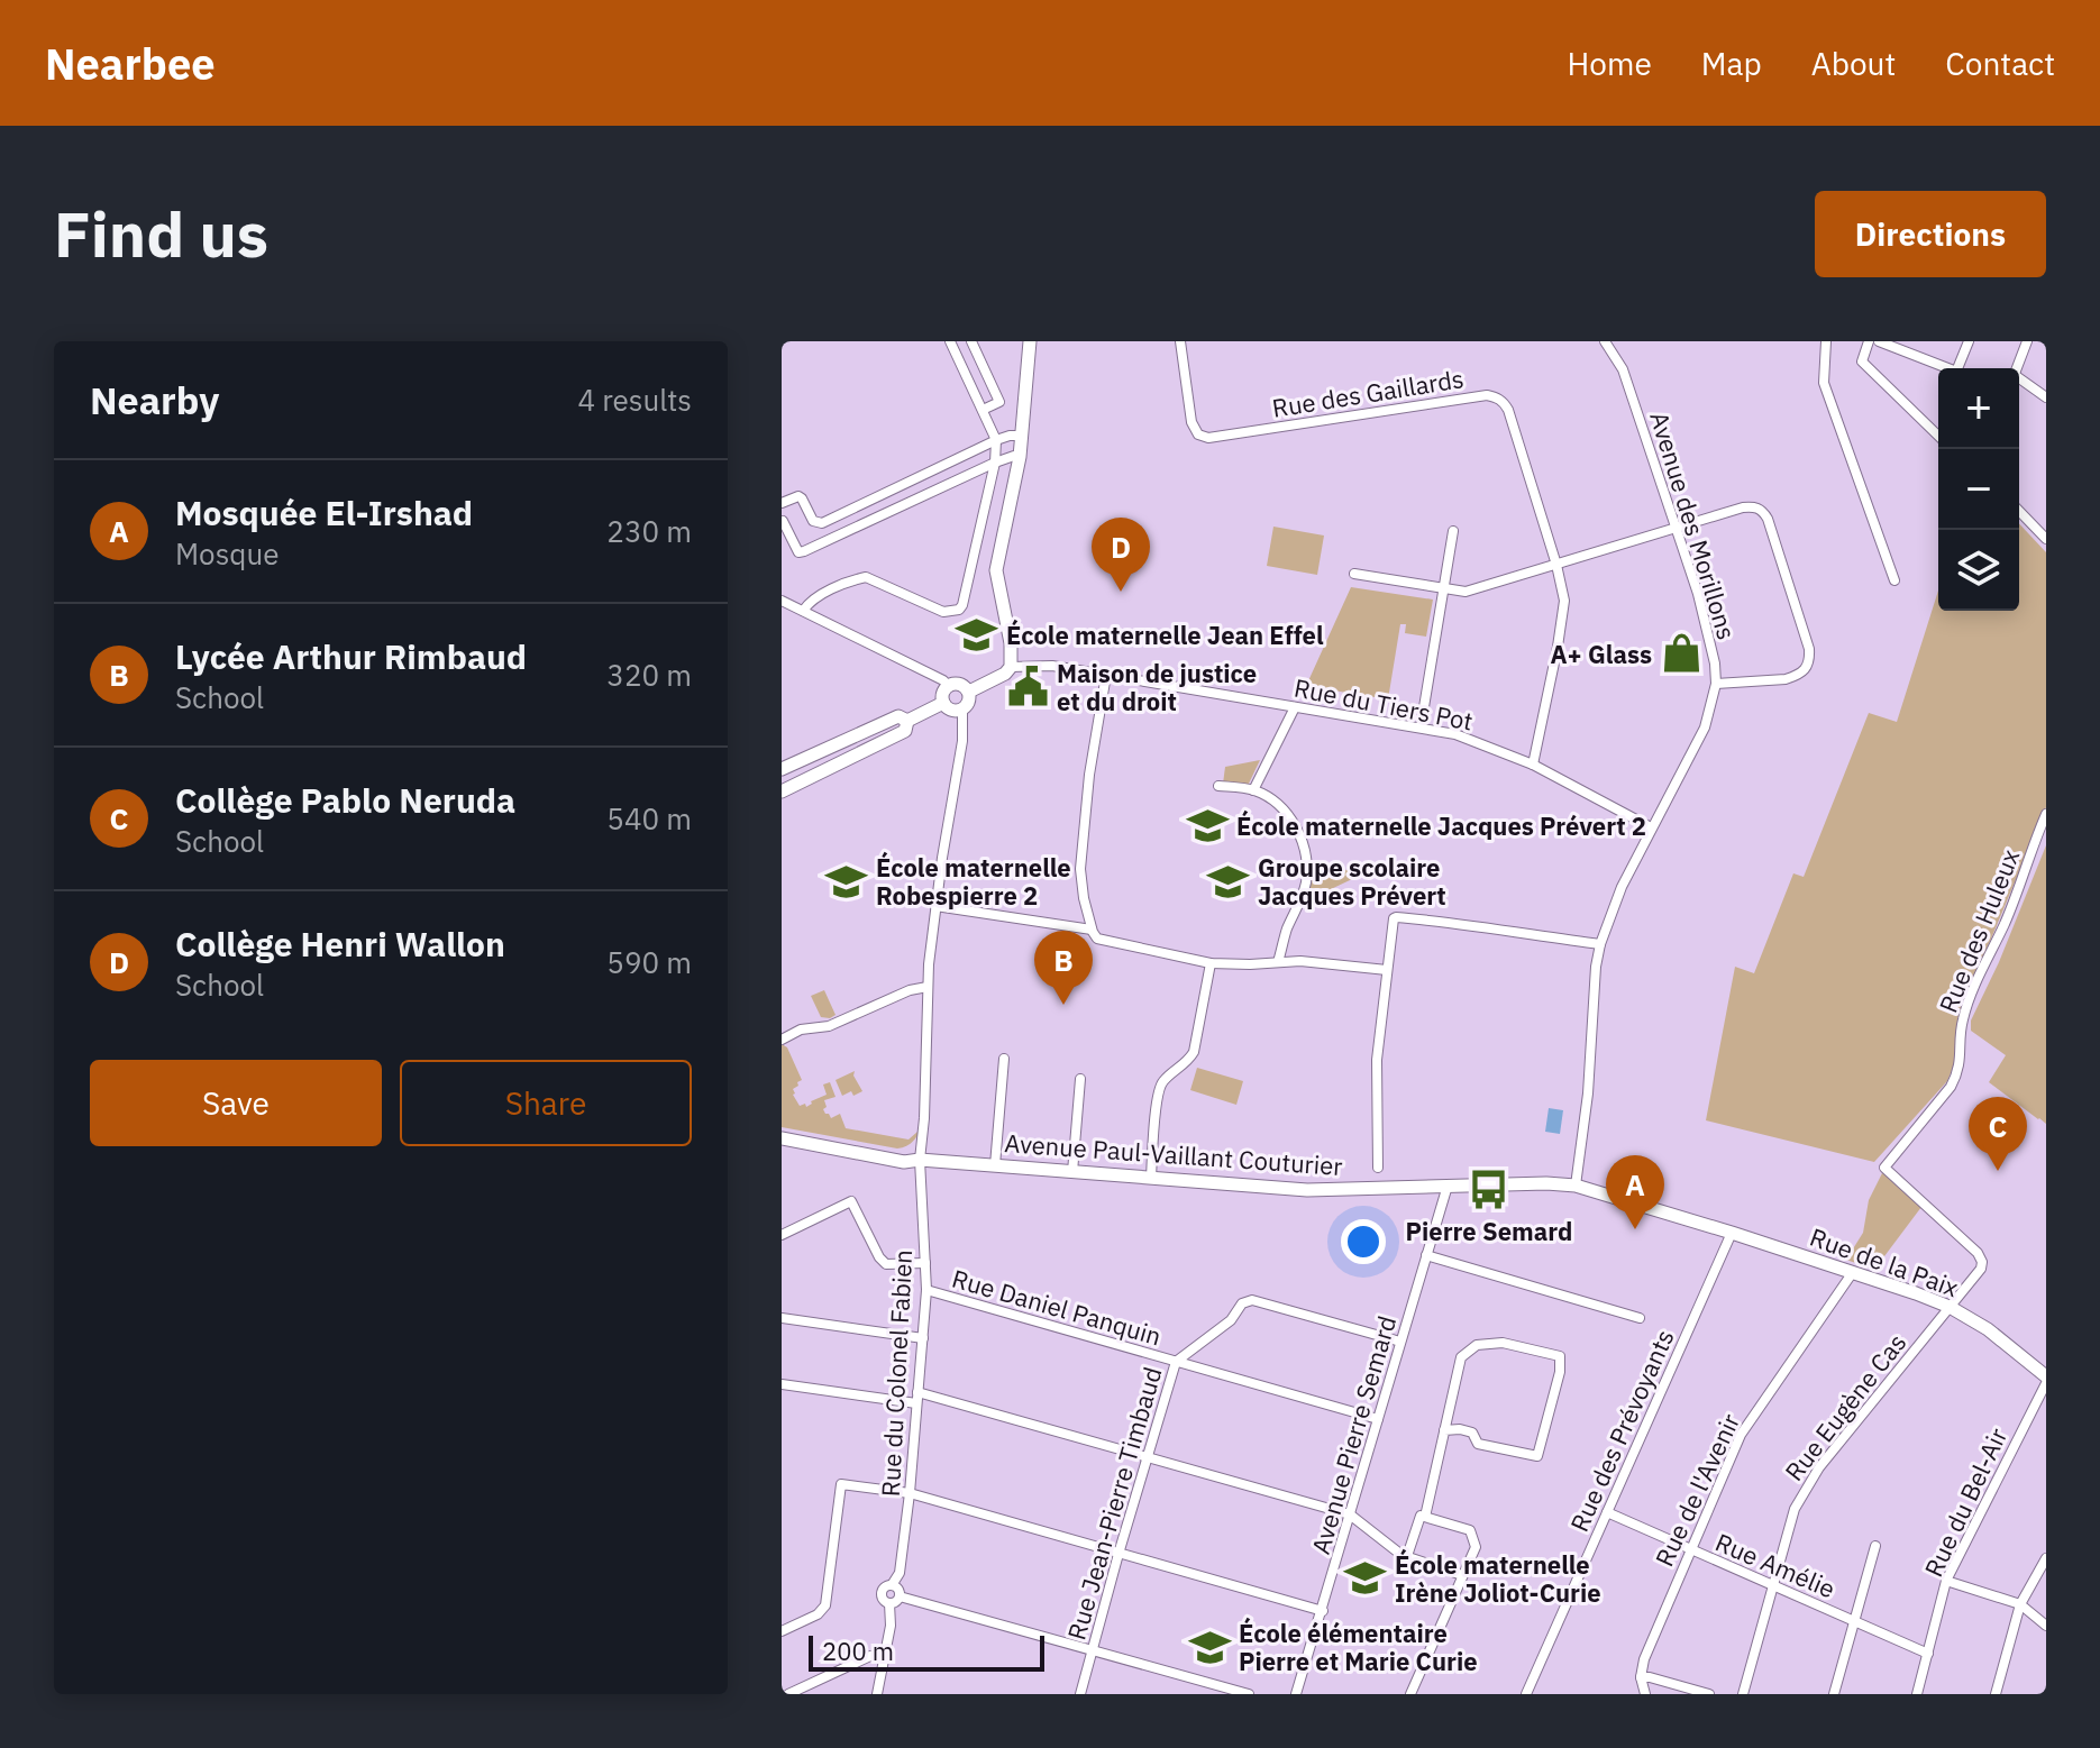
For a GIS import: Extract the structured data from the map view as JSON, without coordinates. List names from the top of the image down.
{
  "streets": {
    "street": [
      "Rue des Gaillards",
      "Avenue des Morillons",
      "Rue du Tiers Pot",
      "Rue des Huleux",
      "Avenue Paul-Vaillant Couturier",
      "Rue de la Paix",
      "Rue Daniel Panquin",
      "Rue du Colonel Fabien",
      "Rue Eugène Cas",
      "Rue des Prévoyants",
      "Avenue Pierre Semard",
      "Rue de l'Avenir",
      "Rue du Bel-Air",
      "Rue Jean-Pierre Timbaud",
      "Rue Amélie"
    ]
  },
  "crossings": [
    ["Avenue des Morillons", "Rue du Tiers Pot"],
    ["Avenue des Morillons", "Avenue Paul-Vaillant Couturier"],
    ["Rue des Huleux", "Rue de la Paix"],
    ["Rue des Huleux", "Rue Eugène Cas"],
    ["Avenue Paul-Vaillant Couturier", "Rue de la Paix"],
    ["Avenue Paul-Vaillant Couturier", "Rue du Colonel Fabien"],
    ["Avenue Paul-Vaillant Couturier", "Avenue Pierre Semard"],
    ["Rue de la Paix", "Rue Eugène Cas"],
    ["Rue de la Paix", "Rue des Prévoyants"],
    ["Rue de la Paix", "Rue de l'Avenir"],
    ["Rue Daniel Panquin", "Rue du Colonel Fabien"],
    ["Rue Daniel Panquin", "Avenue Pierre Semard"],
    ["Rue Daniel Panquin", "Rue Jean-Pierre Timbaud"],
    ["Rue Eugène Cas", "Rue Amélie"],
    ["Rue des Prévoyants", "Rue Amélie"],
    ["Avenue Pierre Semard", "Rue Jean-Pierre Timbaud"],
    ["Rue de l'Avenir", "Rue Amélie"],
    ["Rue du Bel-Air", "Rue Amélie"]
  ],
  "places": {
    "school or university": [
      "École maternelle Jean Effel",
      "École maternelle Jacques Prévert 2",
      "École maternelle Robespierre 2",
      "Groupe scolaire Jacques Prévert",
      "École maternelle Irène Joliot-Curie",
      "École élémentaire Pierre et Marie Curie"
    ],
    "shop": ["A+ Glass"],
    "public building": ["Maison de justice et du droit"],
    "bus stop": ["Pierre Semard"]
  },
  "scale_bar": "200 m",
  "page": {
    "header": "Nearbee",
    "nav": [
      "Home",
      "Map",
      "About",
      "Contact"
    ],
    "buttons": [
      "Directions",
      ["Save", "Share"]
    ],
    "title": "Find us",
    "heading": ["Nearby", "4 results"],
    "map_buttons": ["+", "−"],
    "list": [
      {
        "mark": "A",
        "name": "Mosquée El-Irshad",
        "note": "Mosque",
        "value": "230 m"
      },
      {
        "mark": "B",
        "name": "Lycée Arthur Rimbaud",
        "note": "School",
        "value": "320 m"
      },
      {
        "mark": "C",
        "name": "Collège Pablo Neruda",
        "note": "School",
        "value": "540 m"
      },
      {
        "mark": "D",
        "name": "Collège Henri Wallon",
        "note": "School",
        "value": "590 m"
      }
    ],
    "pins": [
      "D",
      "B",
      "C",
      "A"
    ],
    "scale": "200 m"
  }
}
